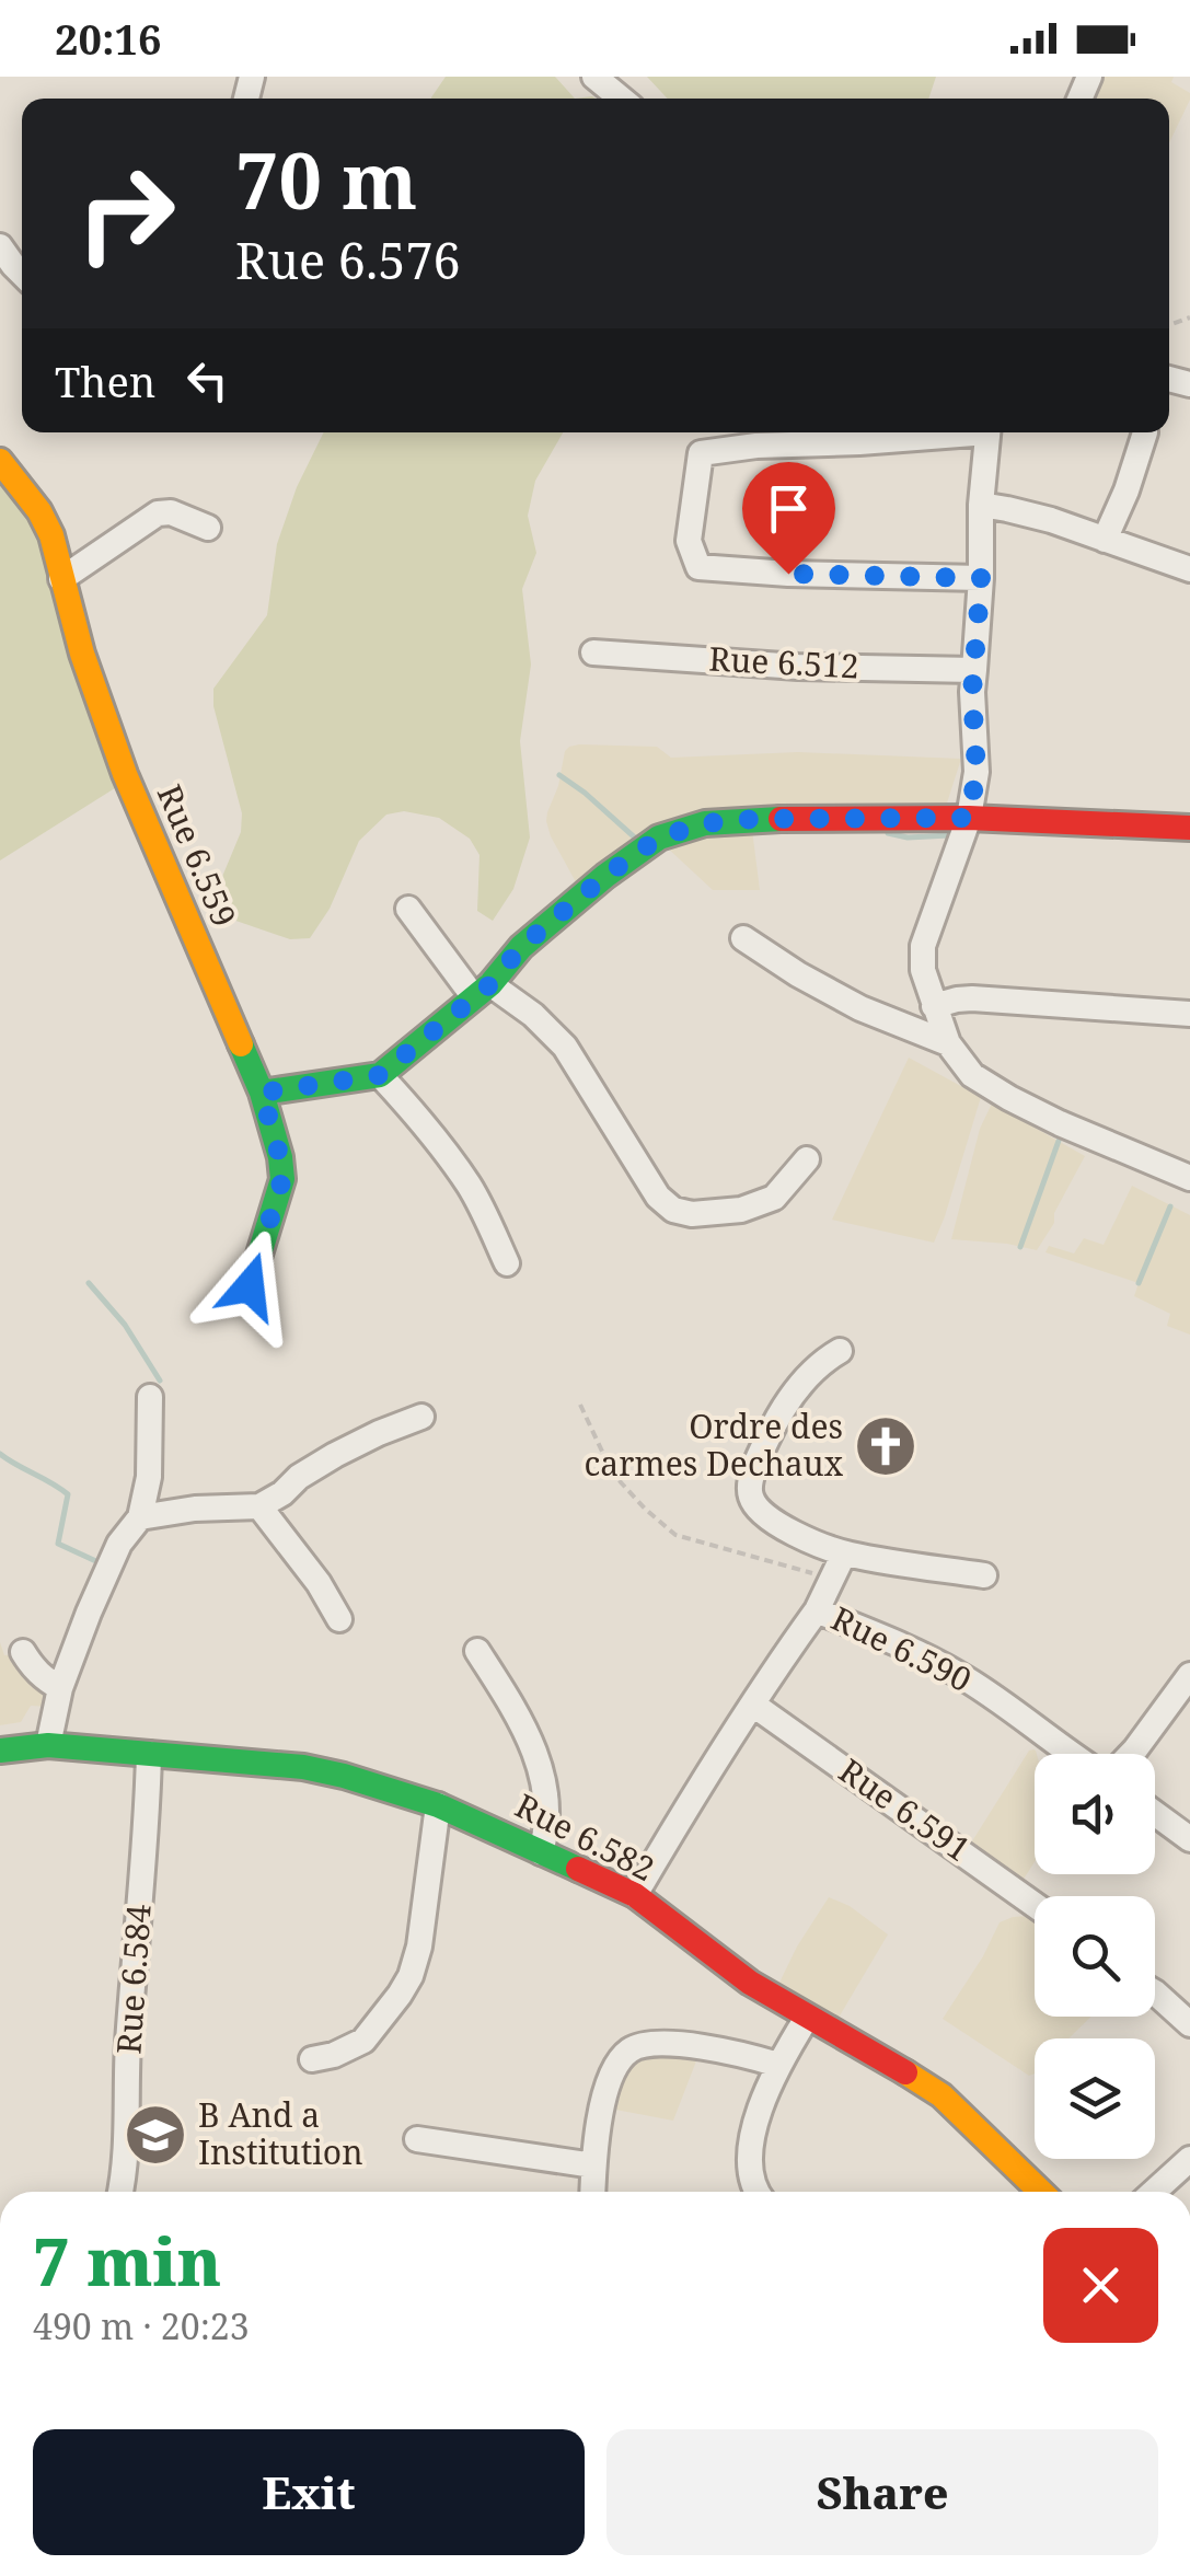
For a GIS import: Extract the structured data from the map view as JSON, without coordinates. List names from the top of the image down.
{
  "streets": {
    "street": [
      "Rue 6.512",
      "Rue 6.559",
      "Rue 6.590",
      "Rue 6.591",
      "Rue 6.582",
      "Rue 6.584"
    ]
  },
  "crossings": [
    ["Rue 6.590", "Rue 6.591"],
    ["Rue 6.590", "Rue 6.582"],
    ["Rue 6.582", "Rue 6.584"]
  ],
  "places": {
    "church": ["Ordre des carmes Dechaux"],
    "school or university": ["B And a Institution"]
  },
  "page": {
    "status": "20:16",
    "turn": ["70 m", "Rue 6.576"],
    "then": "Then",
    "heading": ["7 min", "490 m · 20:23"],
    "buttons": ["Exit", "Share"]
  }
}
